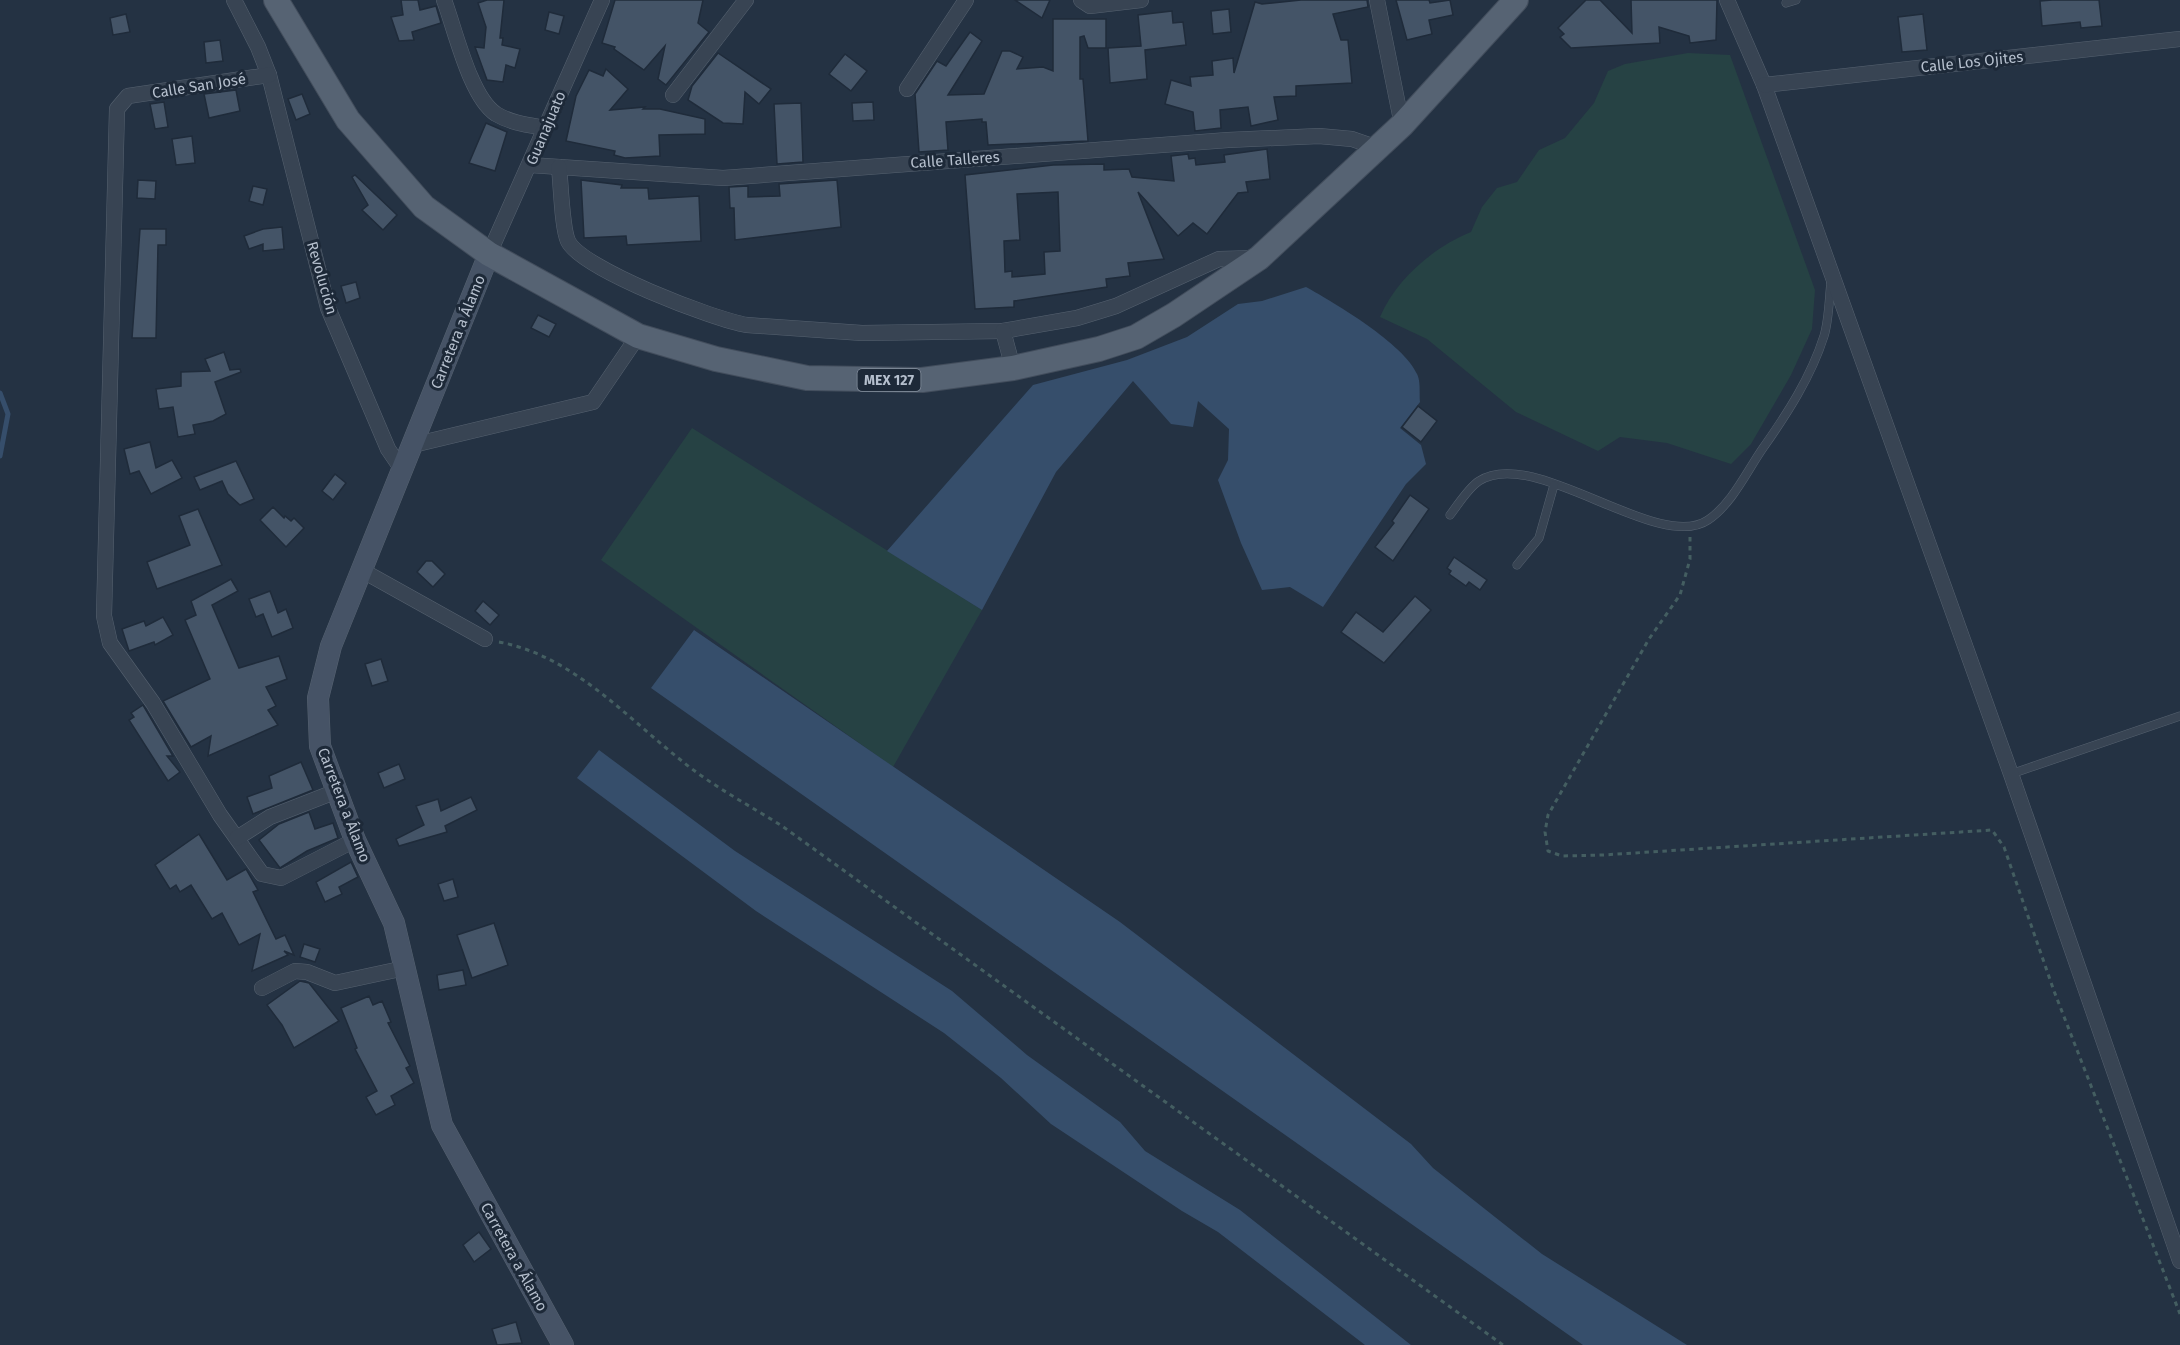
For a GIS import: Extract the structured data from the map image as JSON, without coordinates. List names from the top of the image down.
{
  "streets": {
    "main road": ["Carretera a Álamo", "MEX 127"],
    "street": [
      "Calle Los Ojites",
      "Calle San José",
      "Guanajuato",
      "Calle Talleres",
      "Revolución"
    ]
  },
  "crossings": [
    ["Calle San José", "Revolución"],
    ["Guanajuato", "Calle Talleres"],
    ["Guanajuato", "Carretera a Álamo"],
    ["Guanajuato", "MEX 127"],
    ["Calle Talleres", "MEX 127"],
    ["Revolución", "Carretera a Álamo"],
    ["Carretera a Álamo", "MEX 127"]
  ]
}
